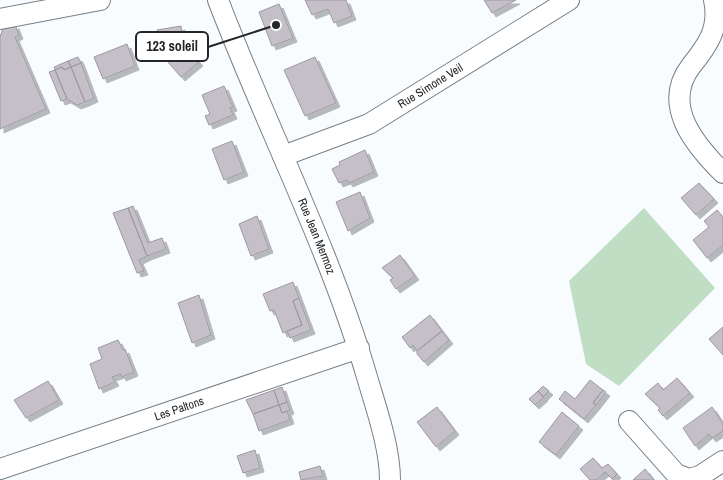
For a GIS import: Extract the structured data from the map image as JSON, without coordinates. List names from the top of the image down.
{
  "streets": {
    "street": ["Rue Simone Veil", "Rue Jean Mermoz", "Les Paltons"]
  },
  "crossings": [
    ["Rue Simone Veil", "Rue Jean Mermoz"],
    ["Rue Jean Mermoz", "Les Paltons"]
  ],
  "places": ["123 soleil"]
}
